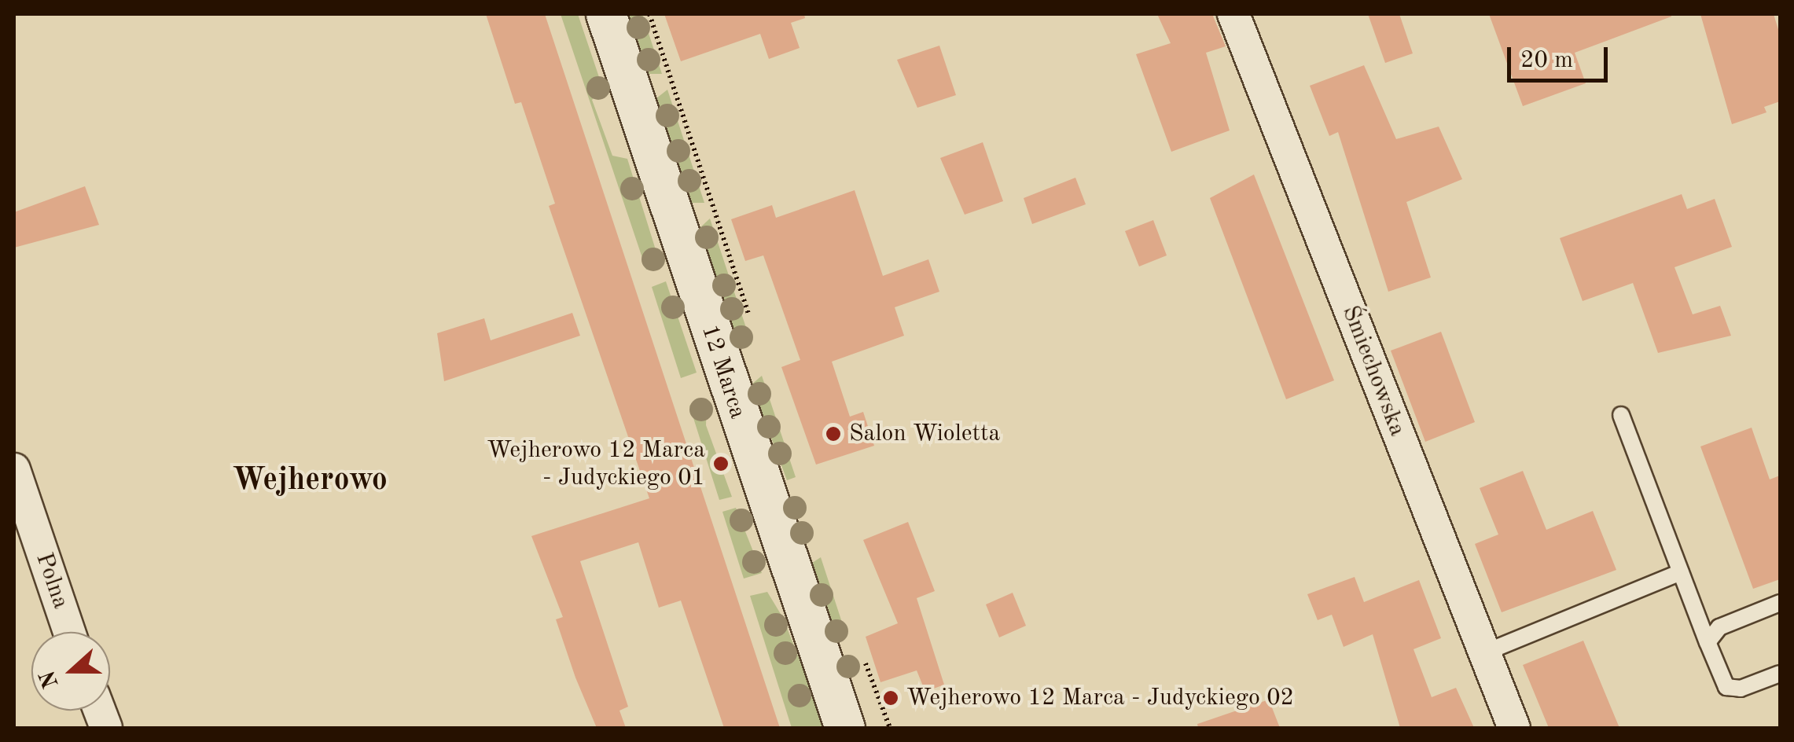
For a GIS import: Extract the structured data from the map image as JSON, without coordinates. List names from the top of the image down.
{
  "streets": {
    "street": ["Śmiechowska", "12 Marca", "Polna"]
  },
  "districts": ["Wejherowo"],
  "places": ["Salon Wioletta", "Wejherowo 12 Marca - Judyckiego 01", "Wejherowo 12 Marca - Judyckiego 02"],
  "scale_bar": "20 m",
  "north": "left"
}
